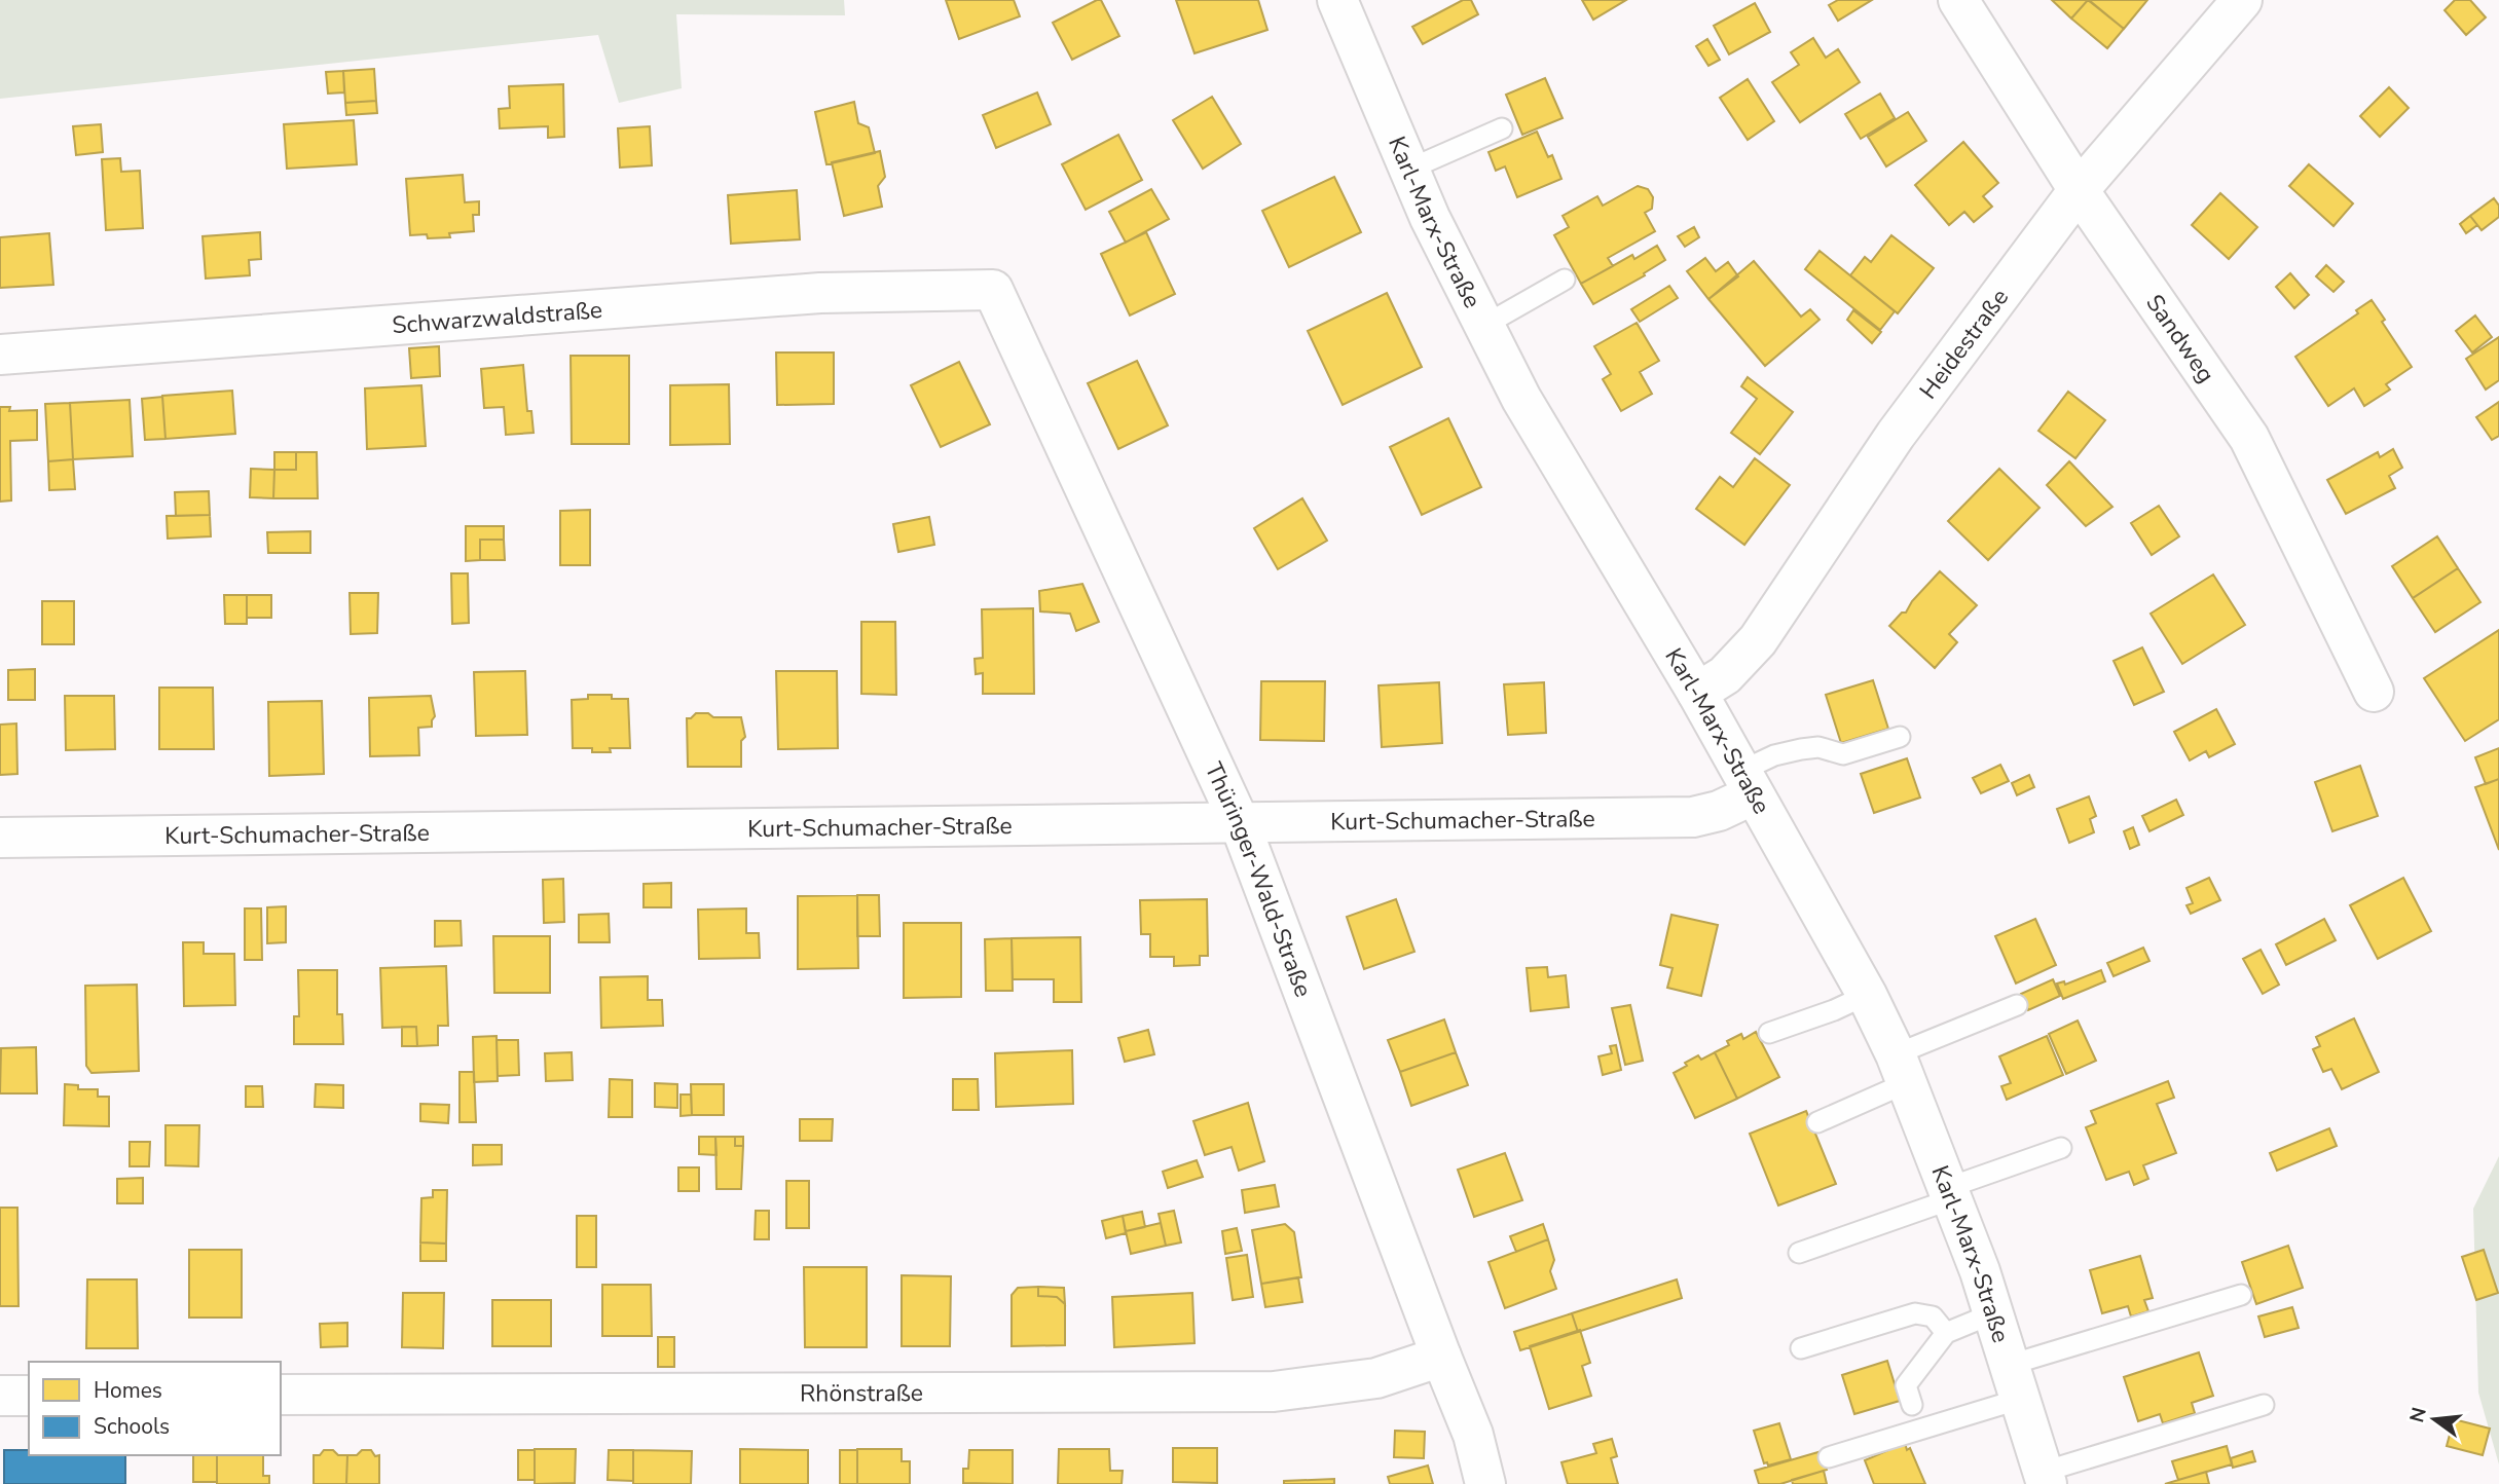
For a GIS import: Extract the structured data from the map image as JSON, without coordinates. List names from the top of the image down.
{
  "streets": {
    "street": [
      "Karl-Marx-Straße",
      "Schwarzwaldstraße",
      "Sandweg",
      "Heidestraße",
      "Kurt-Schumacher-Straße",
      "Thüringer-Wald-Straße",
      "Rhönstraße"
    ]
  },
  "crossings": [
    ["Karl-Marx-Straße", "Heidestraße"],
    ["Karl-Marx-Straße", "Kurt-Schumacher-Straße"],
    ["Schwarzwaldstraße", "Thüringer-Wald-Straße"],
    ["Sandweg", "Heidestraße"],
    ["Kurt-Schumacher-Straße", "Thüringer-Wald-Straße"],
    ["Thüringer-Wald-Straße", "Rhönstraße"]
  ],
  "legend": ["Homes", "Schools"],
  "north": "left"
}
